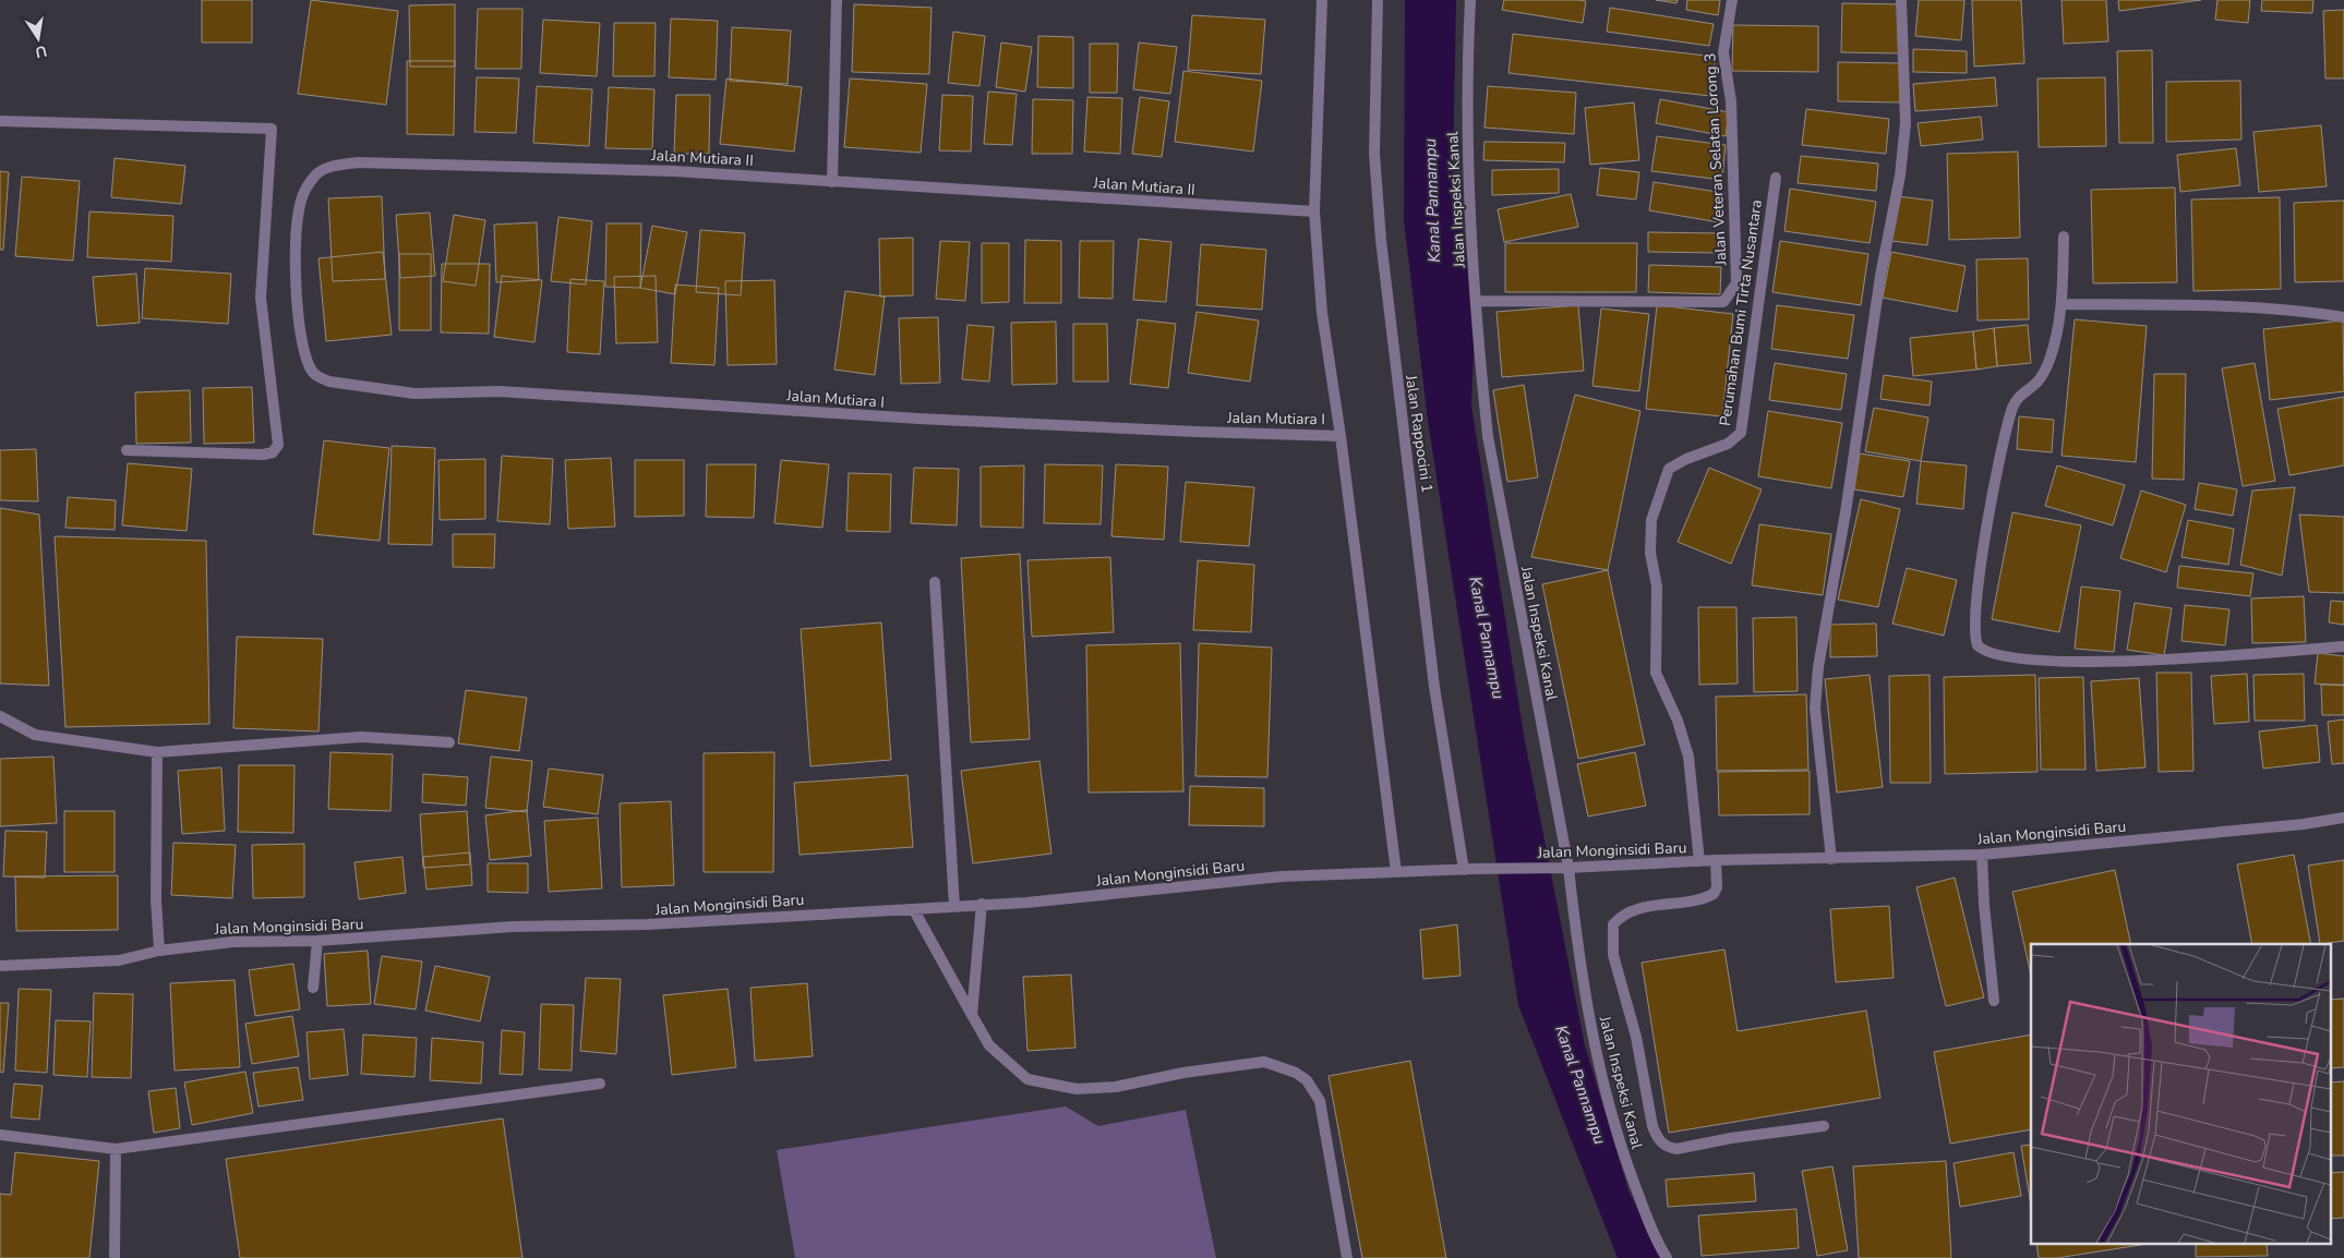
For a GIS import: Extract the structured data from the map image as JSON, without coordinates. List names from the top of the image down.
{
  "streets": {
    "street": [
      "Jalan Mutiara II",
      "Jalan Veteran Selatan Lorong 3",
      "Jalan Inspeksi Kanal",
      "Perumahan Bumi Tirta Nusantara",
      "Jalan Mutiara I",
      "Jalan Rappocini 1",
      "Jalan Monginsidi Baru"
    ]
  },
  "crossings": [
    ["Jalan Mutiara II", "Jalan Mutiara I"],
    ["Jalan Veteran Selatan Lorong 3", "Jalan Inspeksi Kanal"],
    ["Jalan Inspeksi Kanal", "Jalan Monginsidi Baru"],
    ["Perumahan Bumi Tirta Nusantara", "Jalan Monginsidi Baru"],
    ["Jalan Rappocini 1", "Jalan Monginsidi Baru"]
  ],
  "water": ["Kanal Pannampu"],
  "north": "bottom"
}
